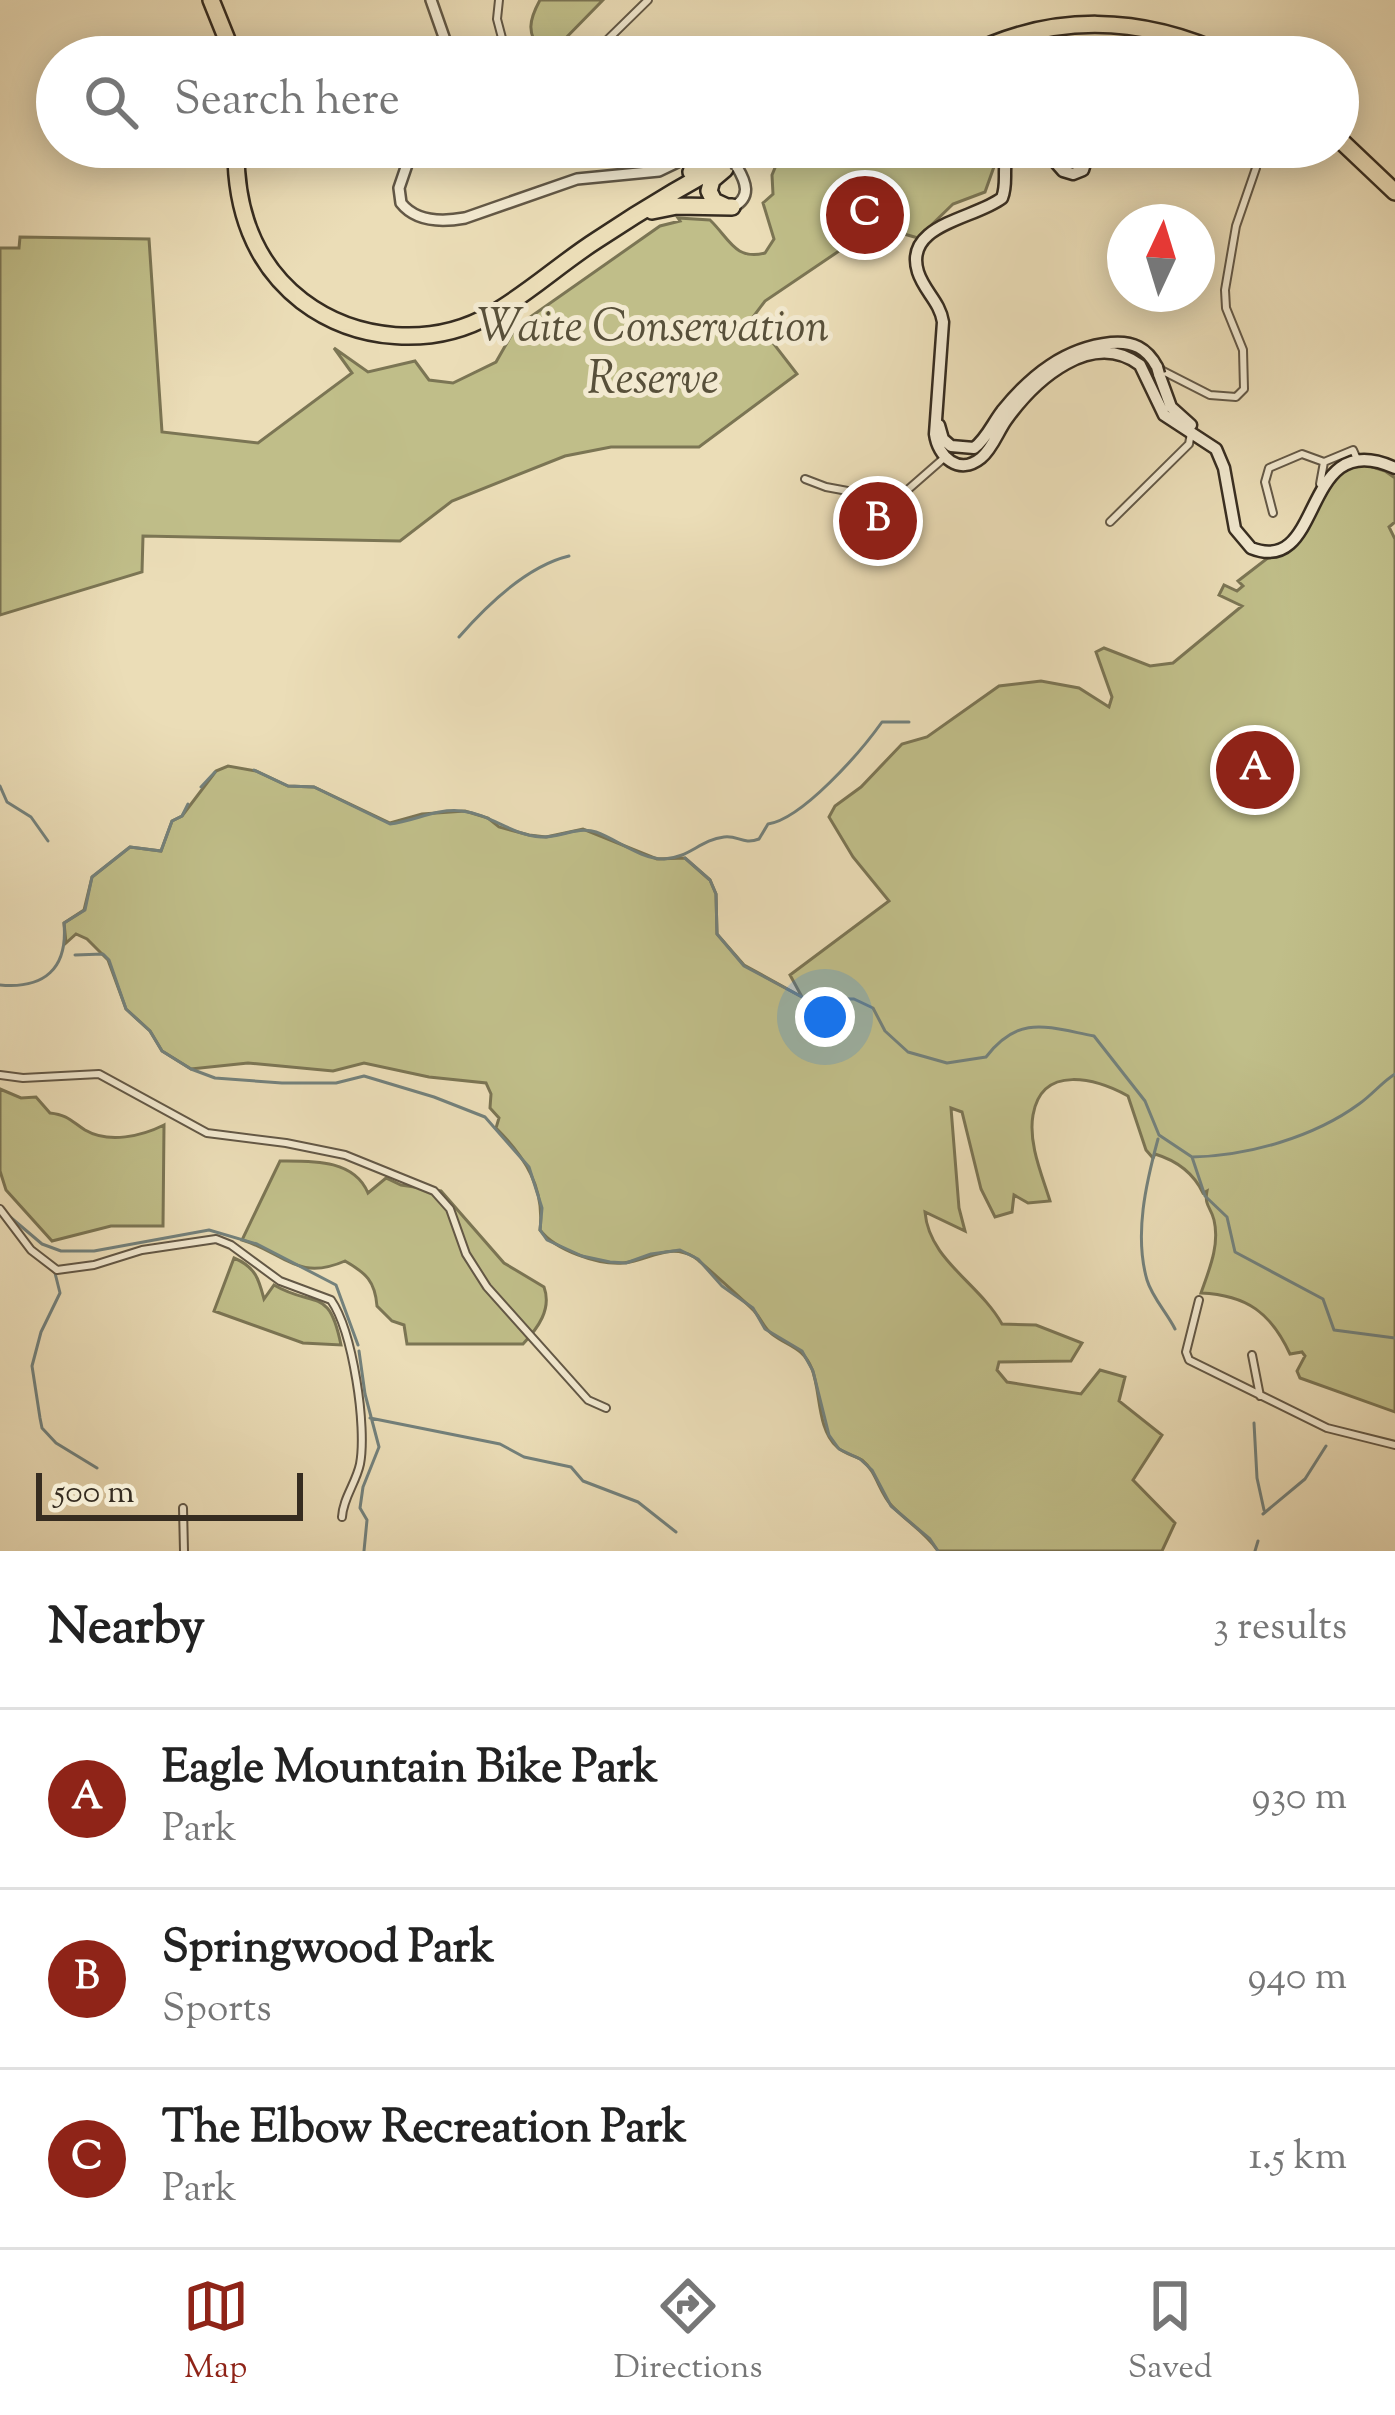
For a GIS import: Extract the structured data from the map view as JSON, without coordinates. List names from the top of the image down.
{
  "parks": ["Waite Conservation Reserve"],
  "scale_bar": "500 m",
  "north": "top",
  "page": {
    "search": "Search here",
    "pins": ["C", "B", "A"],
    "scale": "500 m",
    "heading": ["Nearby", "3 results"],
    "list": [
      {
        "mark": "A",
        "name": "Eagle Mountain Bike Park",
        "note": "Park",
        "value": "930 m"
      },
      {
        "mark": "B",
        "name": "Springwood Park",
        "note": "Sports",
        "value": "940 m"
      },
      {
        "mark": "C",
        "name": "The Elbow Recreation Park",
        "note": "Park",
        "value": "1.5 km"
      }
    ],
    "nav": ["Map", "Directions", "Saved"]
  }
}
